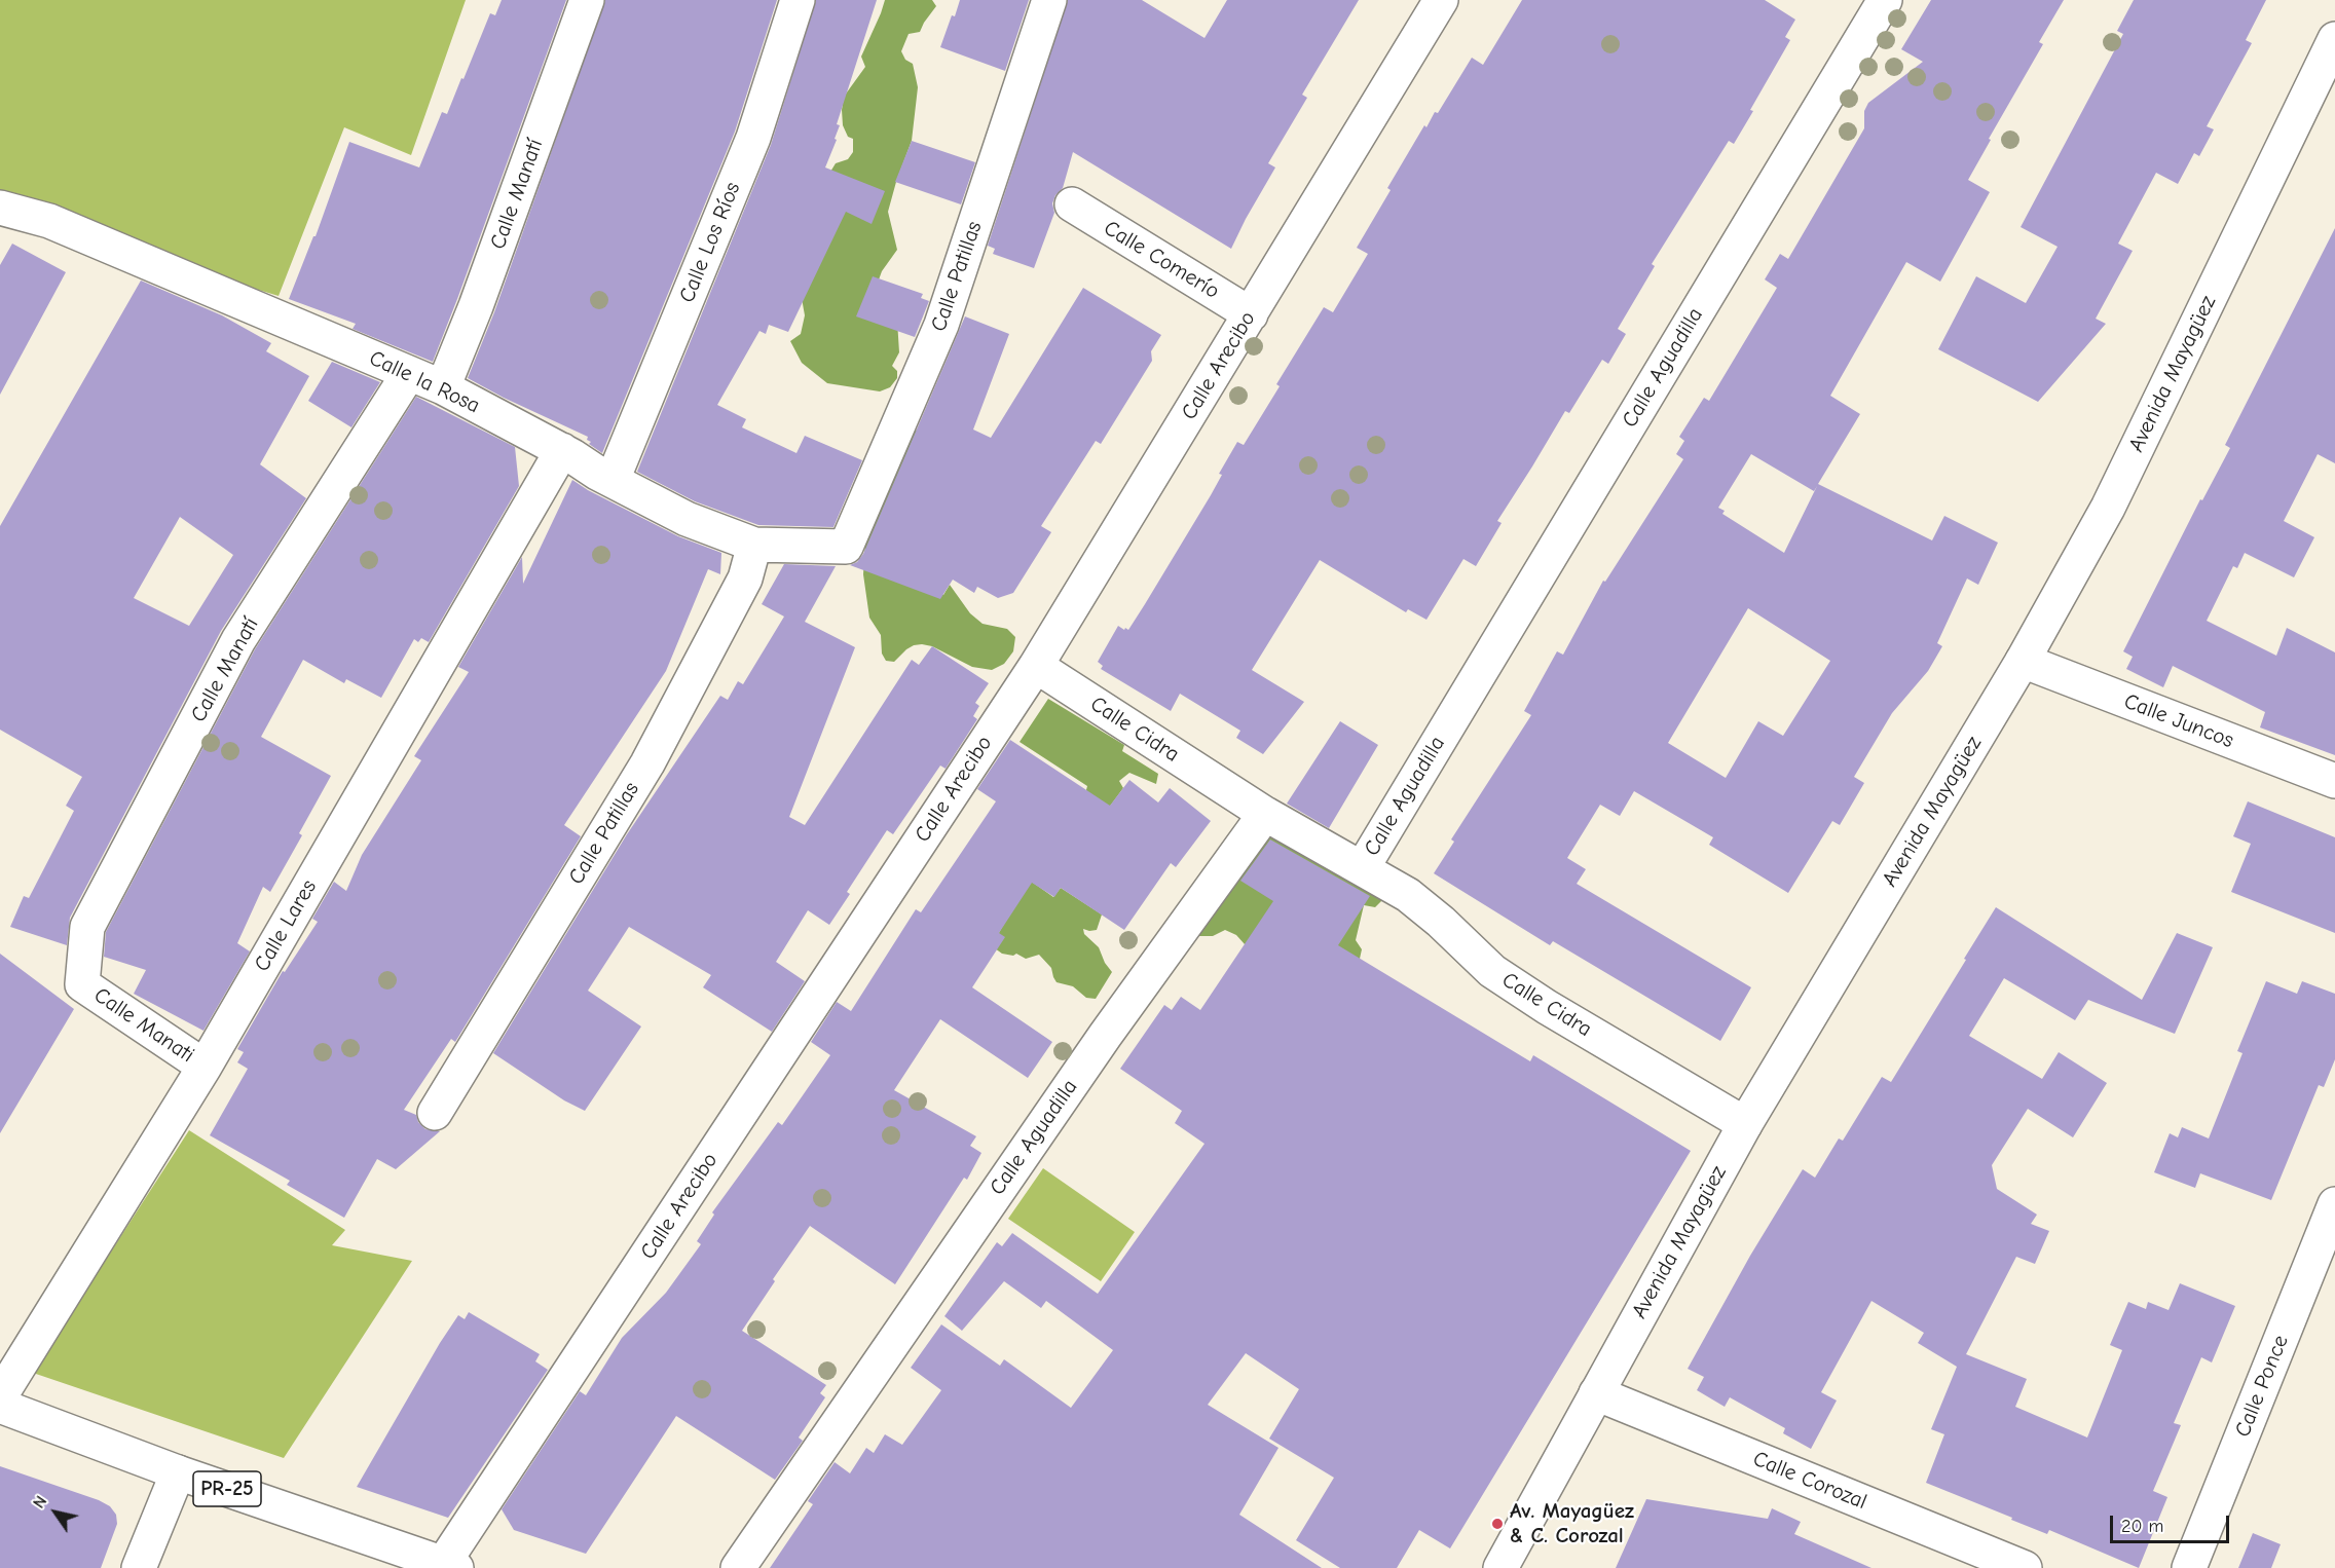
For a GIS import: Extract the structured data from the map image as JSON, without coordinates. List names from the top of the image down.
{
  "streets": {
    "street": [
      "Calle Manatí",
      "Calle Los Ríos",
      "Calle Comerío",
      "Calle Patillas",
      "Calle Arecibo",
      "Calle Aguadilla",
      "Avenida Mayagüez",
      "Calle la Rosa",
      "Calle Juncos",
      "Calle Cidra",
      "Calle Lares",
      "Calle Manati",
      "Calle Ponce",
      "Calle Corozal",
      "PR-25"
    ]
  },
  "crossings": [
    ["Calle Manatí", "Calle la Rosa"],
    ["Calle Manatí", "Calle Manati"],
    ["Calle Los Ríos", "Calle la Rosa"],
    ["Calle Comerío", "Calle Arecibo"],
    ["Calle Patillas", "Calle la Rosa"],
    ["Calle Arecibo", "Calle Cidra"],
    ["Calle Arecibo", "PR-25"],
    ["Calle Aguadilla", "Calle Cidra"],
    ["Avenida Mayagüez", "Calle Juncos"],
    ["Avenida Mayagüez", "Calle Cidra"],
    ["Avenida Mayagüez", "Calle Corozal"],
    ["Calle la Rosa", "Calle Lares"],
    ["Calle Lares", "Calle Manati"]
  ],
  "places": ["Av. Mayagüez & C. Corozal"],
  "scale_bar": "20 m",
  "north": "top left"
}
